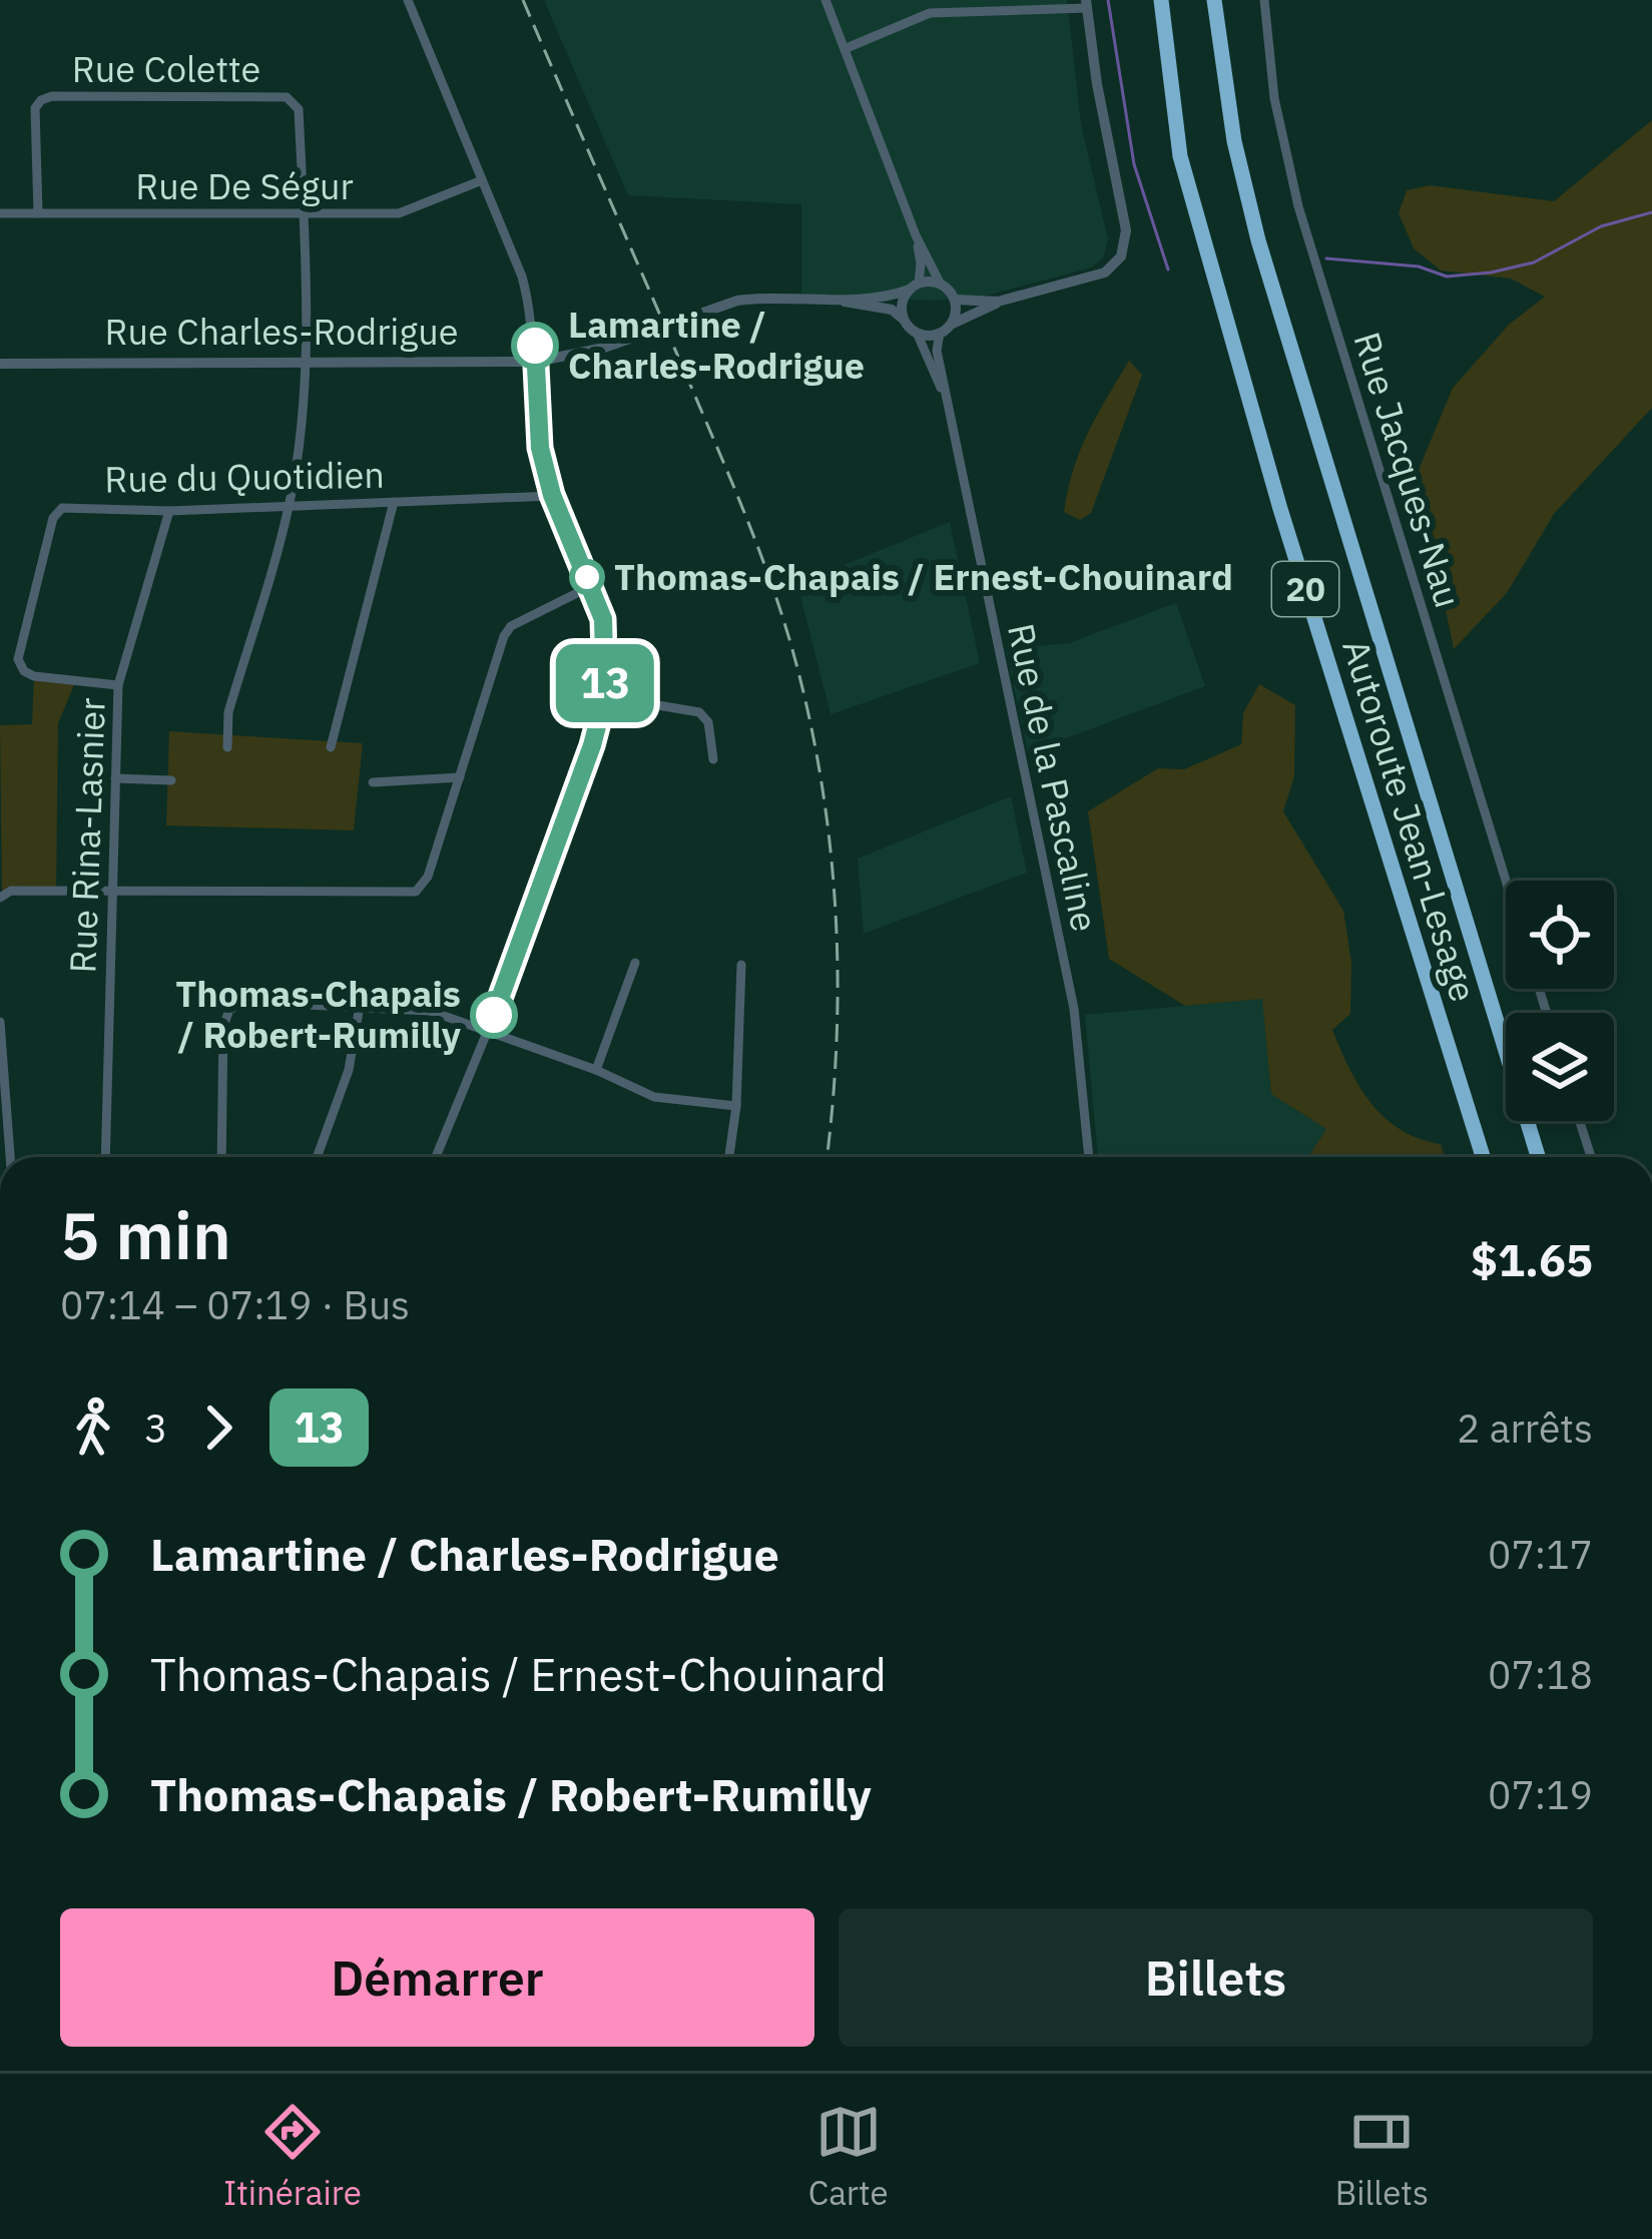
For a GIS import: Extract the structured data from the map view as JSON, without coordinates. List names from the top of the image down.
{
  "streets": {
    "highway": ["20", "Autoroute Jean-Lesage"],
    "street": [
      "Rue Colette",
      "Rue De Ségur",
      "Rue Charles-Rodrigue",
      "Rue Jacques-Nau",
      "Rue du Quotidien",
      "Rue de la Pascaline",
      "Rue Rina-Lasnier"
    ]
  },
  "crossings": [
    ["Rue Colette", "Rue De Ségur"],
    ["Rue Charles-Rodrigue", "Rue de la Pascaline"],
    ["Rue du Quotidien", "Rue Rina-Lasnier"]
  ],
  "places": ["Lamartine / Charles-Rodrigue", "Thomas-Chapais / Ernest-Chouinard", "Thomas-Chapais / Robert-Rumilly"],
  "lines": ["bus line 13"],
  "page": {
    "on_map": "13",
    "heading": ["5 min", "07:14 – 07:19 · Bus", "$1.65"],
    "legs": ["3", "13", "2 arrêts"],
    "list": [
      {
        "name": "Lamartine / Charles-Rodrigue",
        "value": "07:17"
      },
      {
        "name": "Thomas-Chapais / Ernest-Chouinard",
        "value": "07:18"
      },
      {
        "name": "Thomas-Chapais / Robert-Rumilly",
        "value": "07:19"
      }
    ],
    "buttons": ["Démarrer", "Billets"],
    "tabs": ["Itinéraire", "Carte", "Billets"]
  }
}
